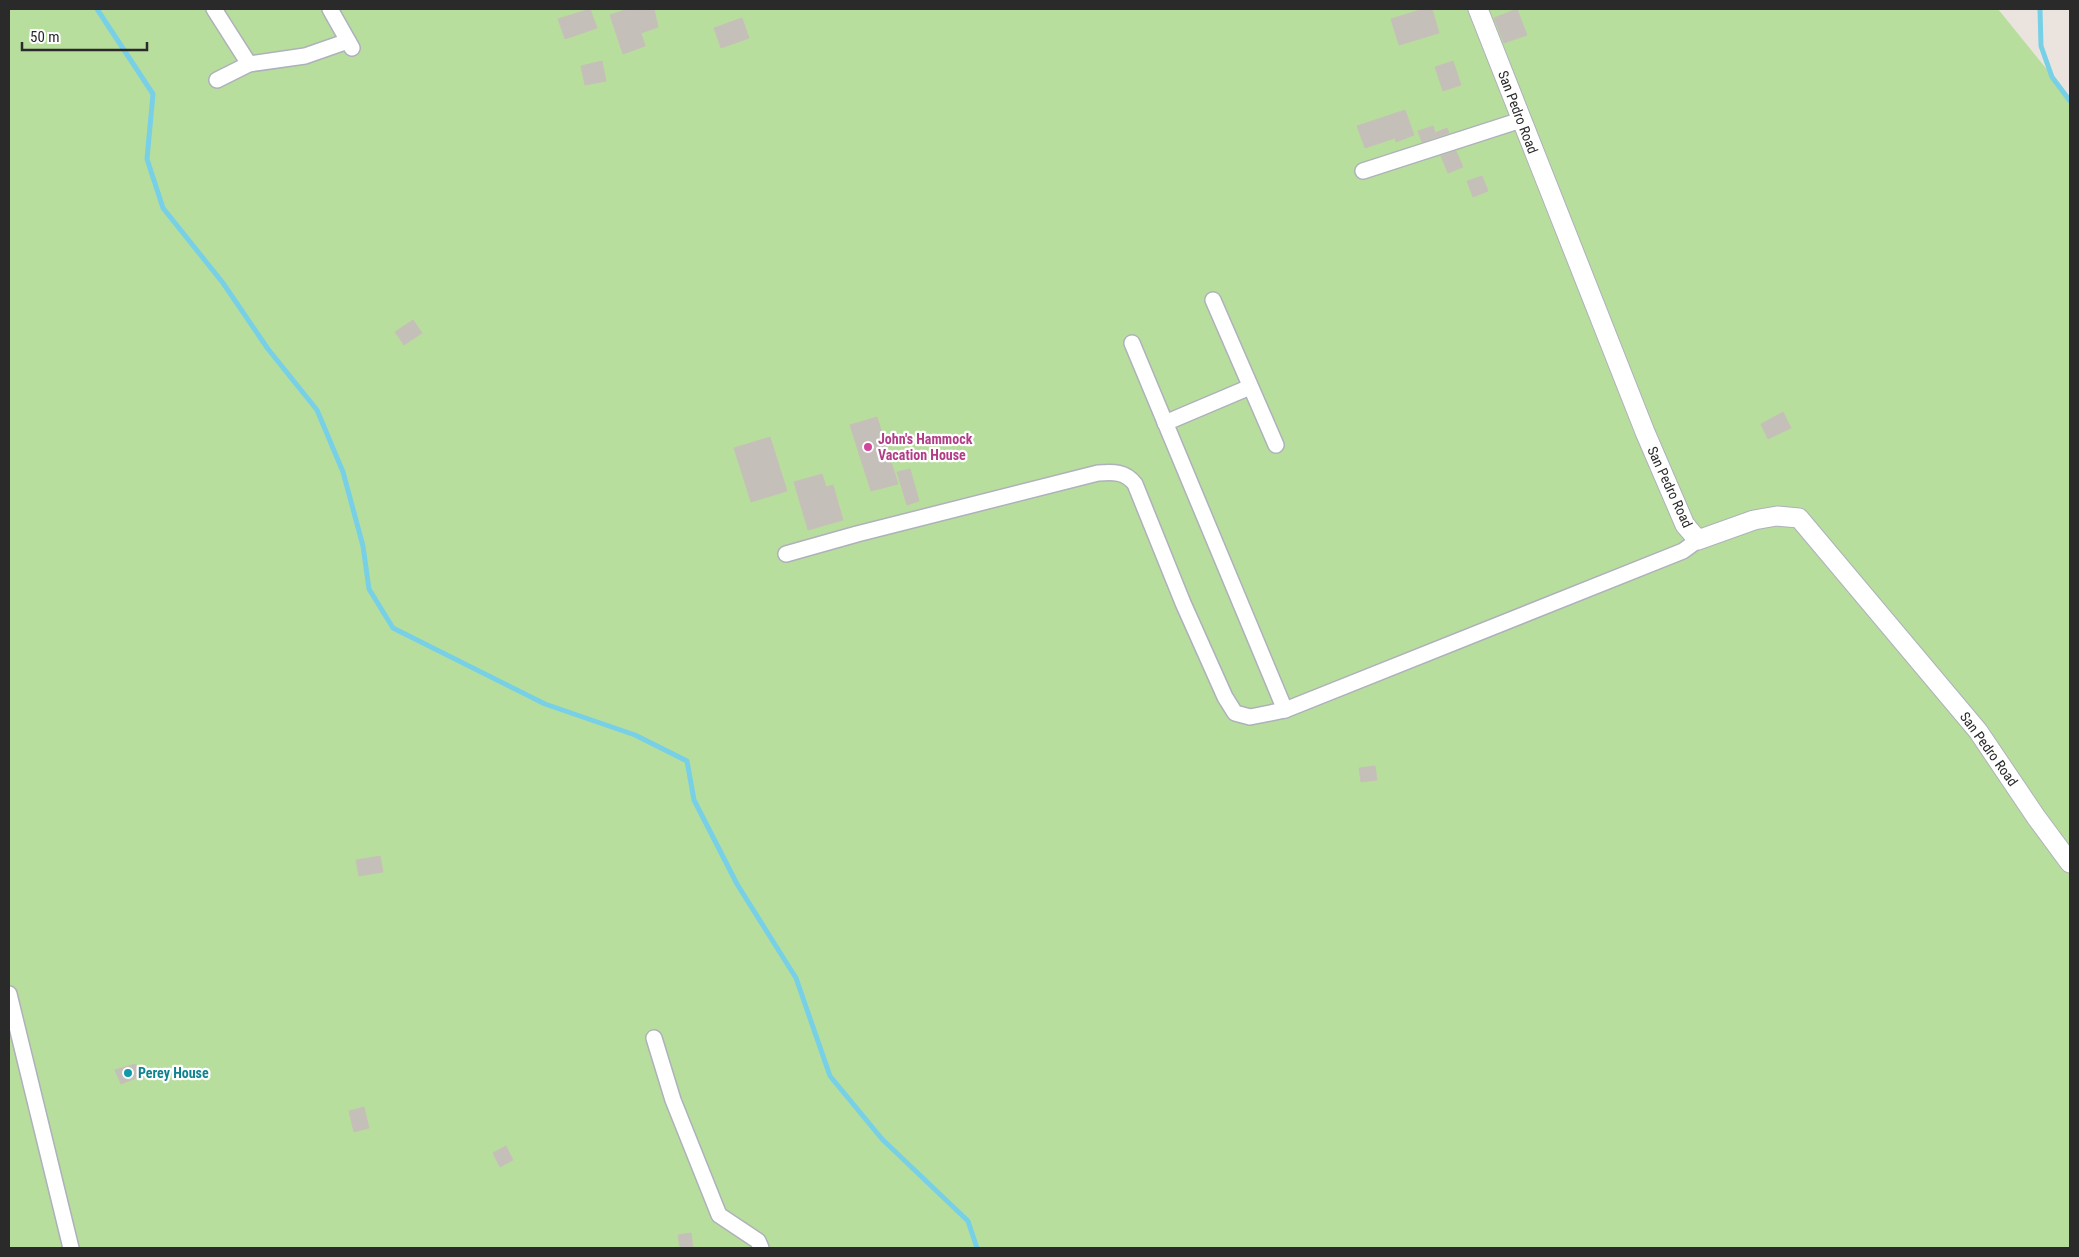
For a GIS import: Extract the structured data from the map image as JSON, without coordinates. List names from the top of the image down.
{
  "streets": {
    "street": ["San Pedro Road"]
  },
  "places": ["John's Hammock Vacation House", "Perey House"],
  "scale_bar": "50 m"
}
